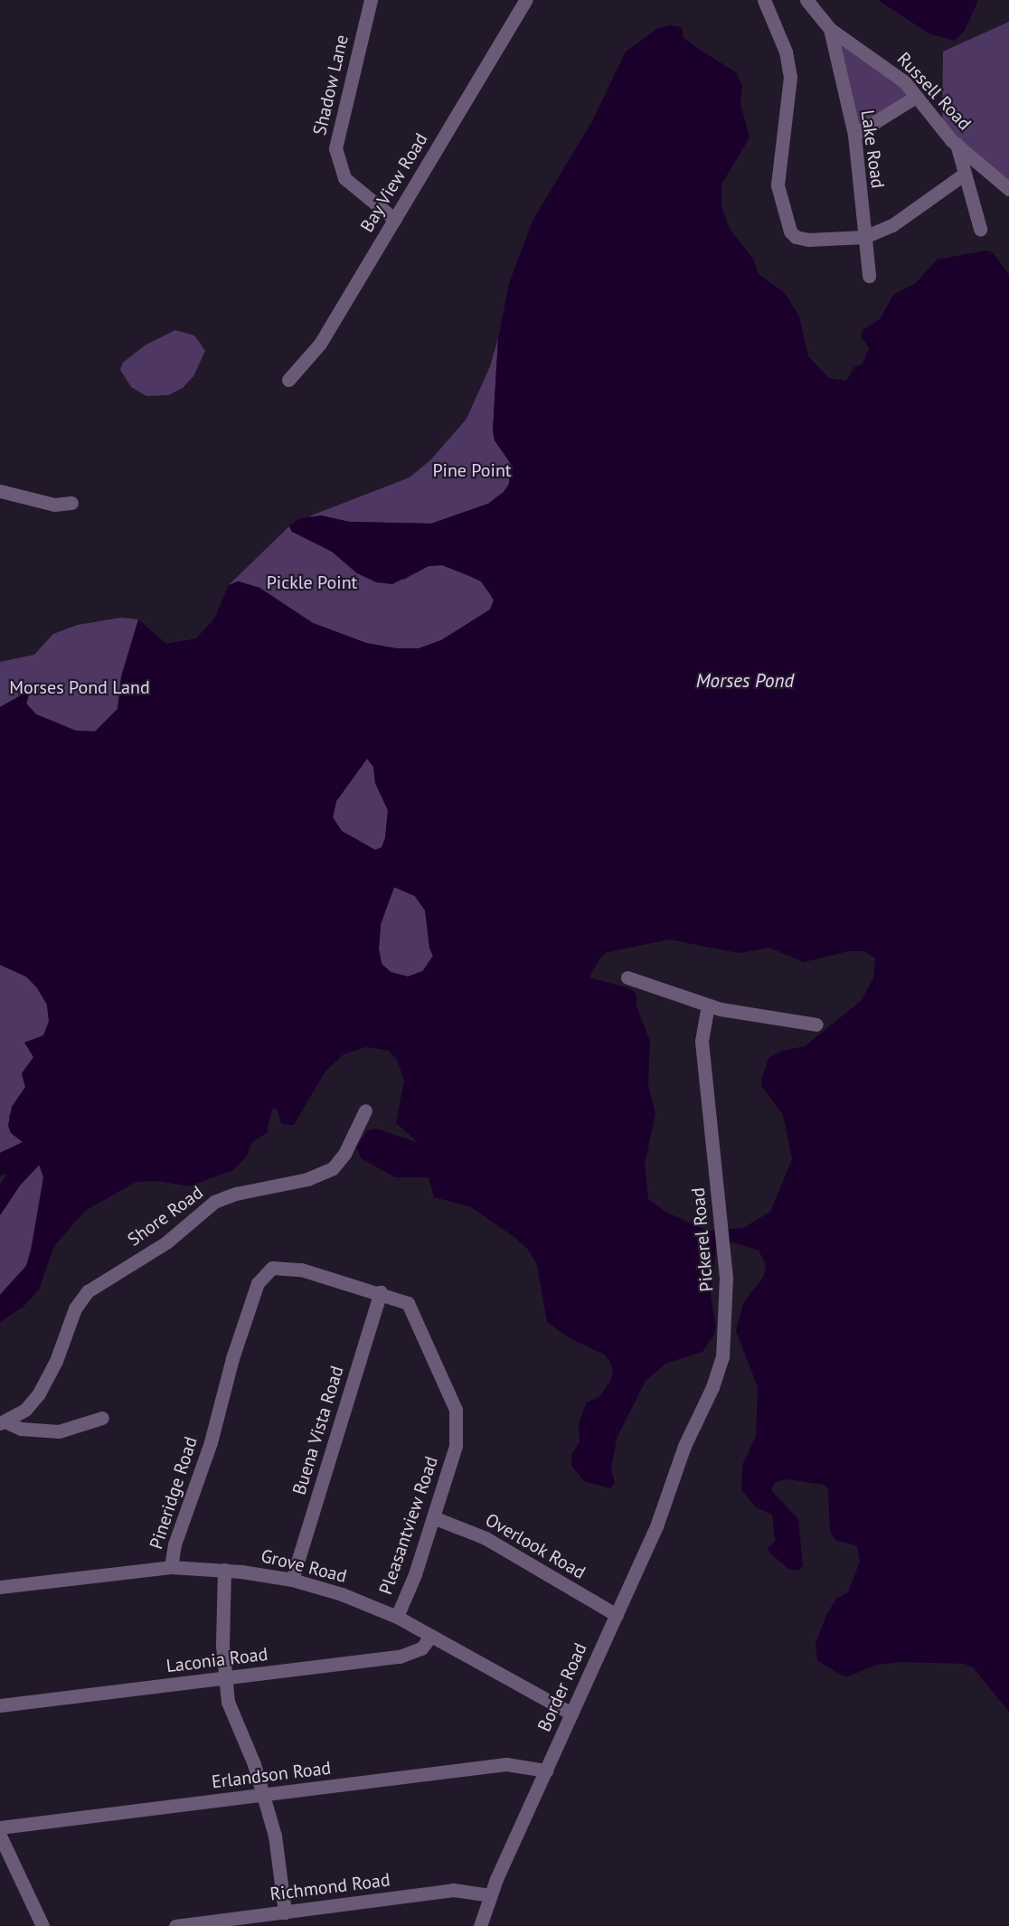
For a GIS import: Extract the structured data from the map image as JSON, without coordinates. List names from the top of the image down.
{
  "streets": {
    "street": [
      "Shadow Lane",
      "Russell Road",
      "Lake Road",
      "Bay View Road",
      "Shore Road",
      "Pickerel Road",
      "Buena Vista Road",
      "Pineridge Road",
      "Pleasantview Road",
      "Overlook Road",
      "Grove Road",
      "Laconia Road",
      "Border Road",
      "Erlandson Road",
      "Richmond Road"
    ]
  },
  "crossings": [
    ["Shadow Lane", "Bay View Road"],
    ["Russell Road", "Lake Road"],
    ["Pickerel Road", "Border Road"],
    ["Buena Vista Road", "Pineridge Road"],
    ["Buena Vista Road", "Pleasantview Road"],
    ["Buena Vista Road", "Grove Road"],
    ["Pineridge Road", "Pleasantview Road"],
    ["Pineridge Road", "Grove Road"],
    ["Pleasantview Road", "Overlook Road"],
    ["Pleasantview Road", "Grove Road"],
    ["Overlook Road", "Border Road"],
    ["Grove Road", "Laconia Road"],
    ["Grove Road", "Border Road"],
    ["Border Road", "Erlandson Road"],
    ["Border Road", "Richmond Road"]
  ],
  "water": ["Morses Pond"],
  "parks": ["Pine Point", "Pickle Point", "Morses Pond Land"]
}
